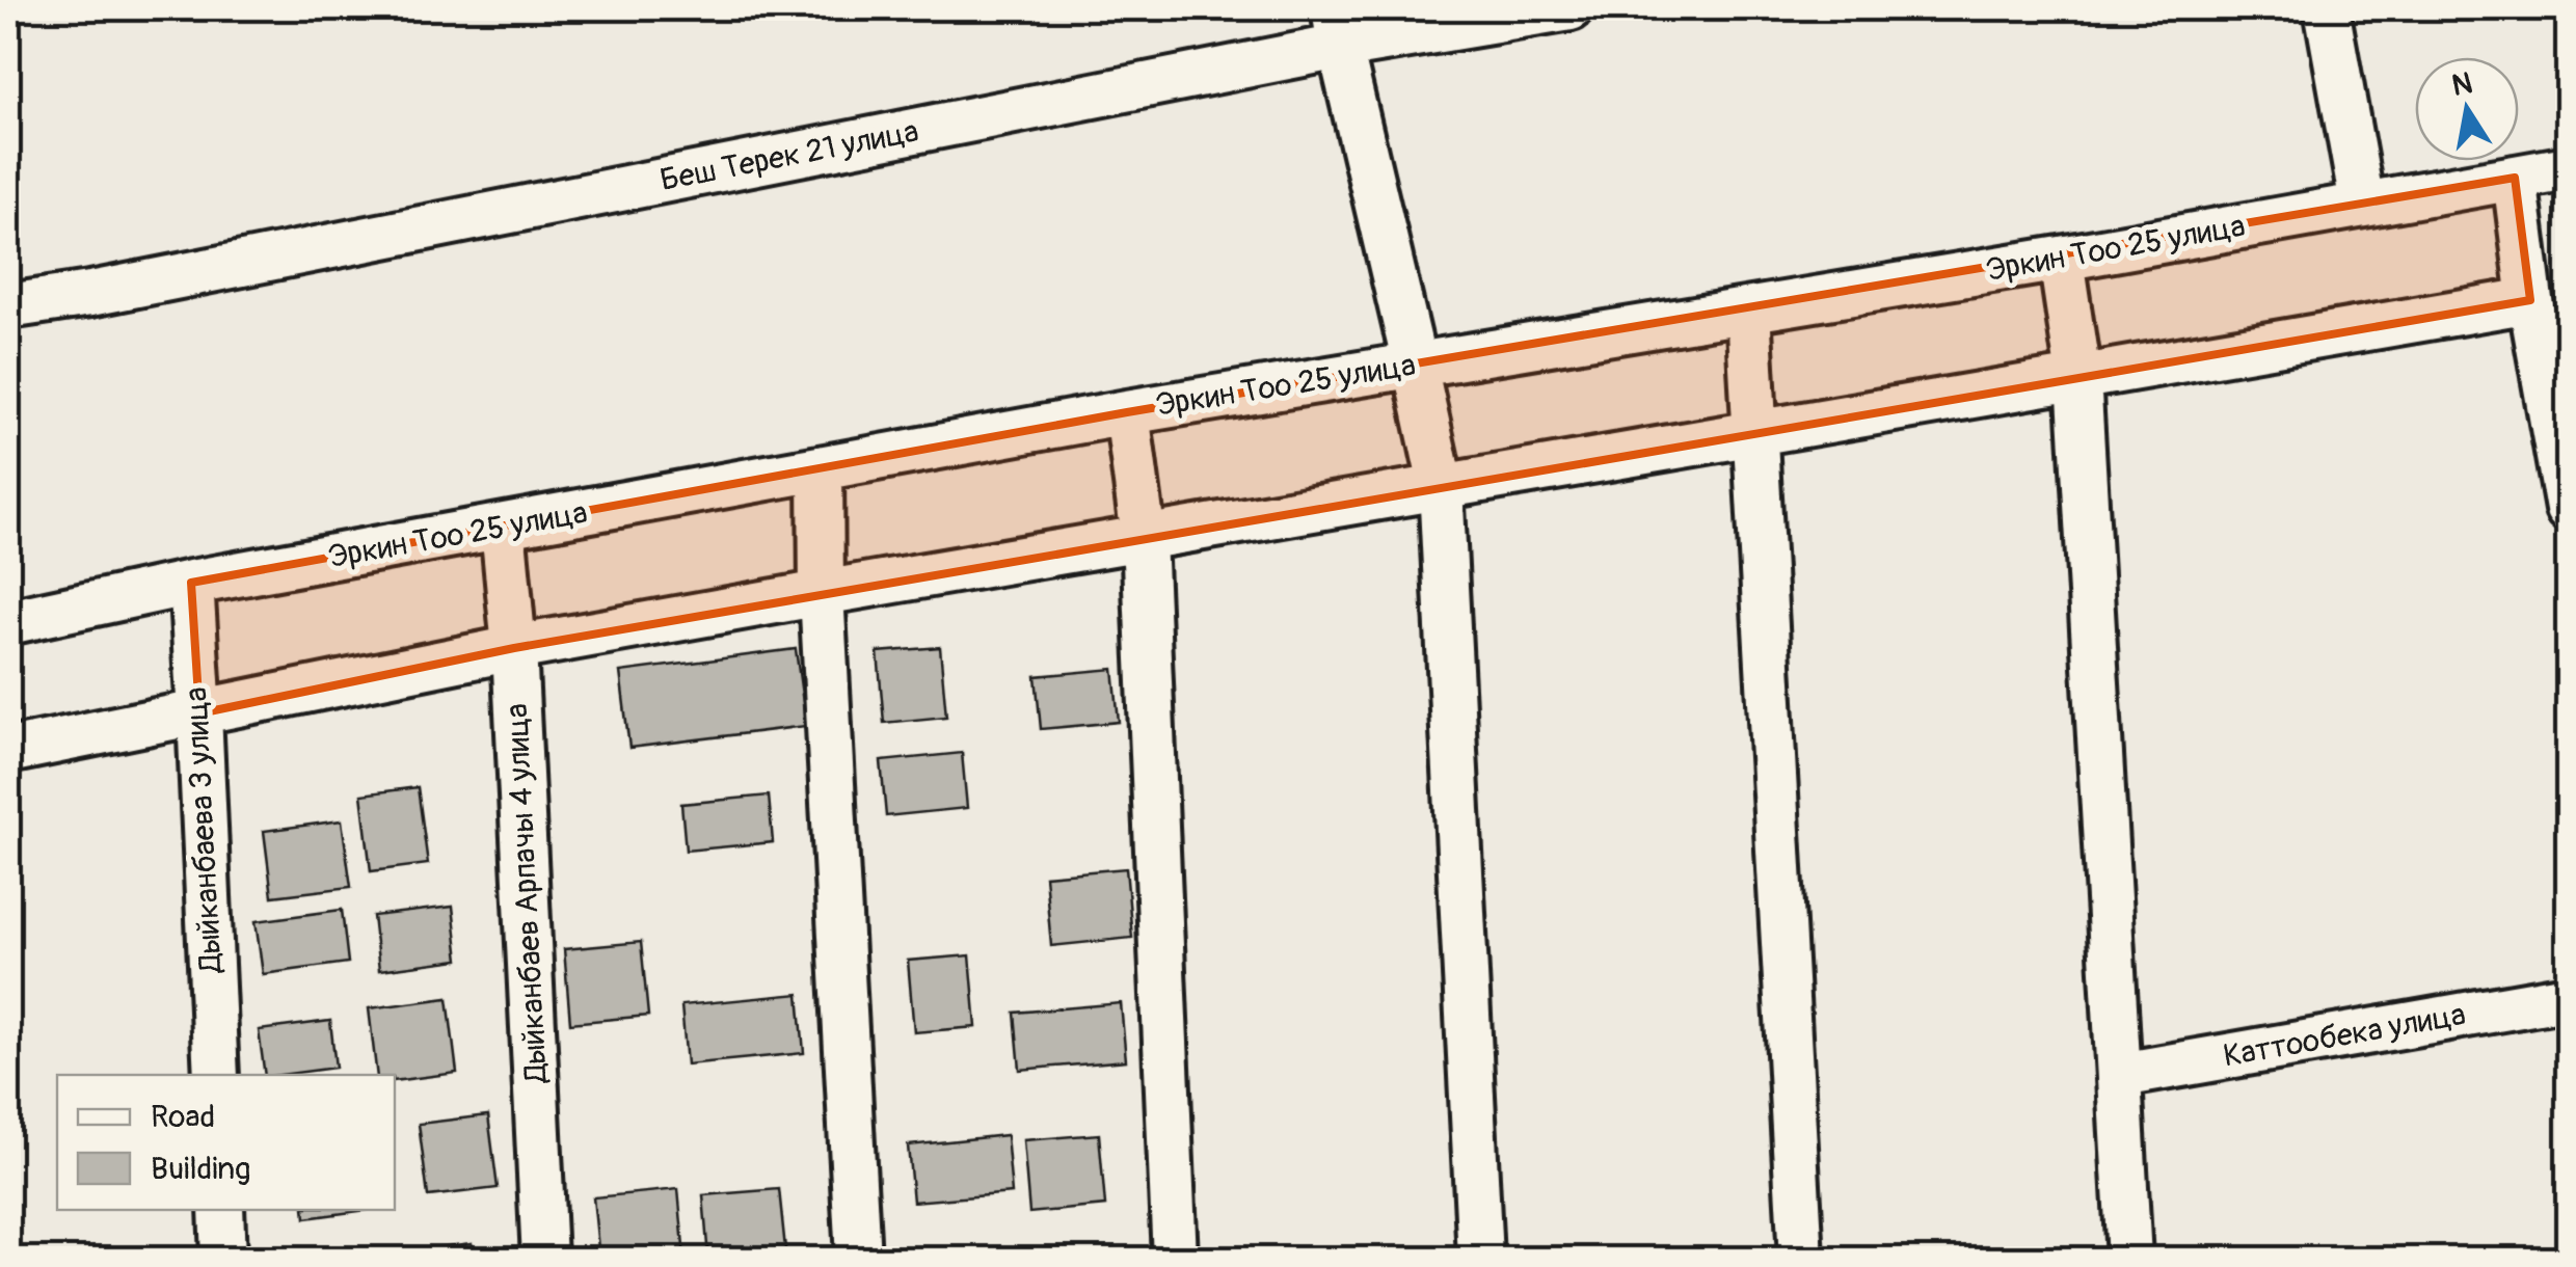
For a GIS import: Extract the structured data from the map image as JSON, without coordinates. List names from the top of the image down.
{
  "streets": {
    "street": [
      "Беш Терек 21 улица",
      "Эркин Тоо 25 улица",
      "Дыйканбаева 3 улица",
      "Дыйканбаев Арпачы 4 улица",
      "Каттообека улица"
    ]
  },
  "crossings": [
    ["Эркин Тоо 25 улица", "Дыйканбаева 3 улица"],
    ["Эркин Тоо 25 улица", "Дыйканбаев Арпачы 4 улица"]
  ],
  "legend": ["Road", "Building"],
  "north": "top"
}
